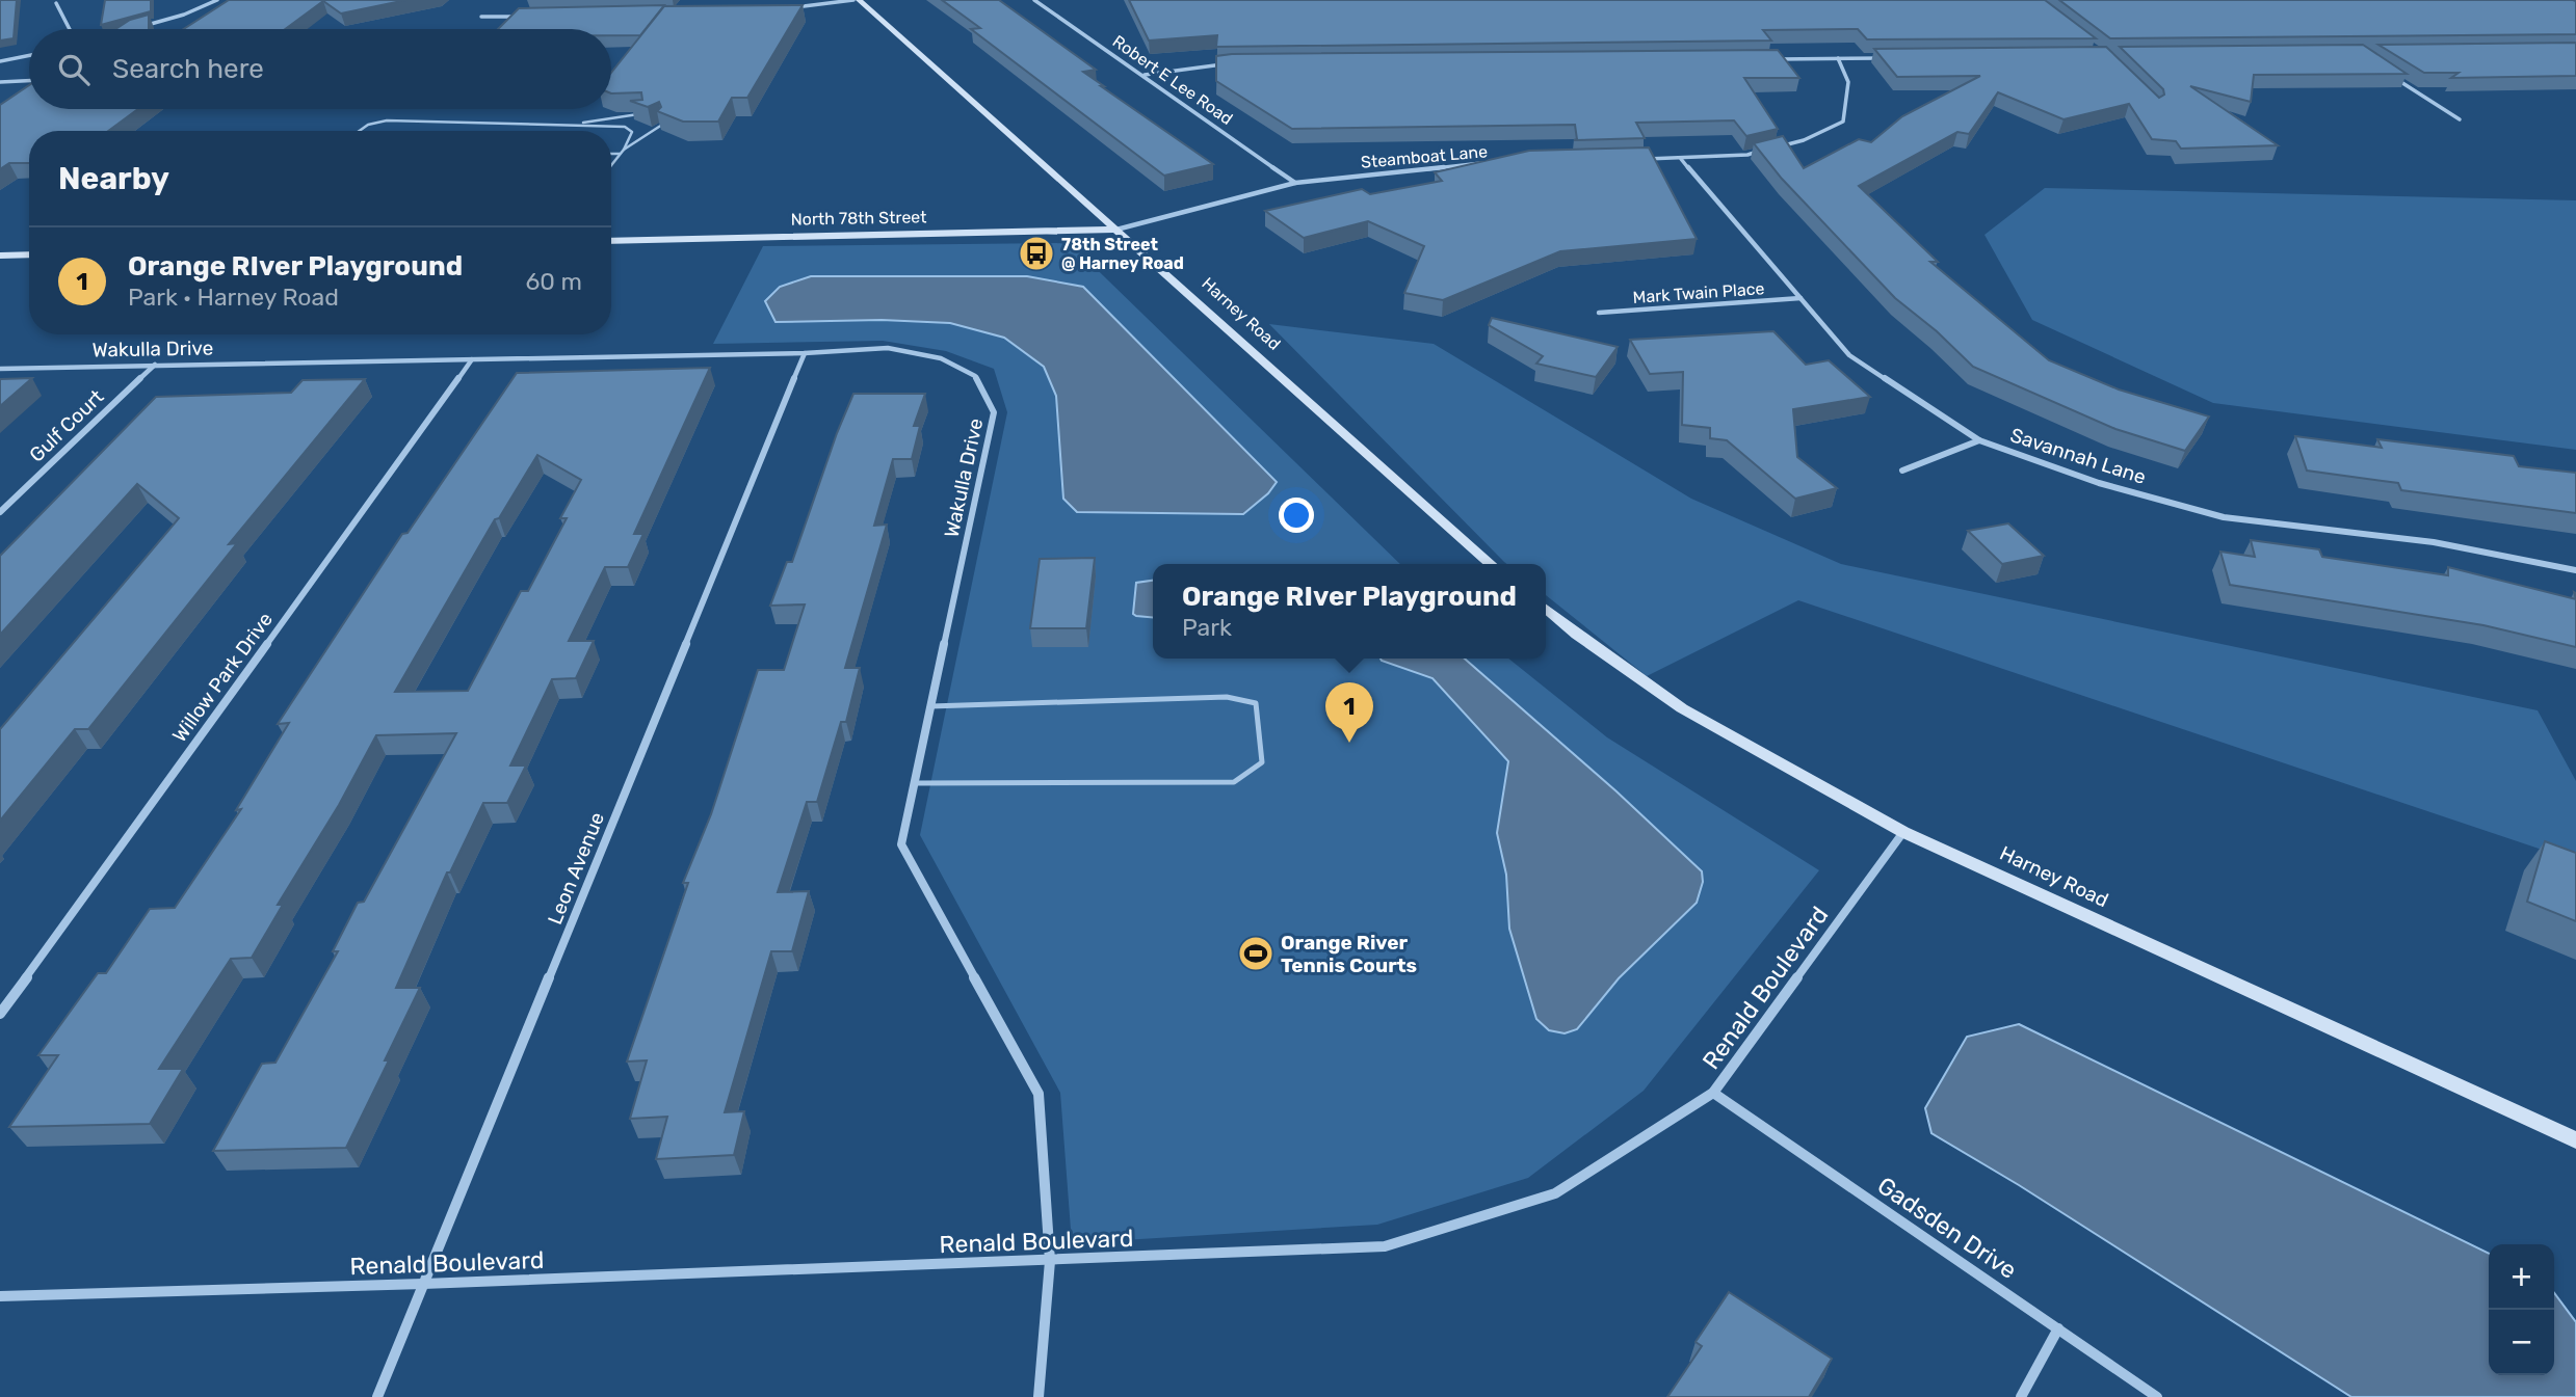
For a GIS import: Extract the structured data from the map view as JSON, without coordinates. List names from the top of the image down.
{
  "streets": {
    "street": [
      "Robert E Lee Road",
      "Steamboat Lane",
      "North 78th Street",
      "Mark Twain Place",
      "Harney Road",
      "Wakulla Drive",
      "Gulf Court",
      "Savannah Lane",
      "Willow Park Drive",
      "Leon Avenue",
      "Renald Boulevard",
      "Gadsden Drive"
    ]
  },
  "crossings": [
    ["Robert E Lee Road", "Steamboat Lane"],
    ["Steamboat Lane", "North 78th Street"],
    ["Steamboat Lane", "Harney Road"],
    ["North 78th Street", "Harney Road"],
    ["Mark Twain Place", "Savannah Lane"],
    ["Harney Road", "Renald Boulevard"],
    ["Wakulla Drive", "Gulf Court"],
    ["Wakulla Drive", "Willow Park Drive"],
    ["Wakulla Drive", "Leon Avenue"],
    ["Wakulla Drive", "Renald Boulevard"],
    ["Leon Avenue", "Renald Boulevard"],
    ["Renald Boulevard", "Gadsden Drive"]
  ],
  "places": {
    "bus stop": ["78th Street @ Harney Road"],
    "sports": ["Orange River Tennis Courts"]
  },
  "page": {
    "search": "Search here",
    "heading": "Nearby",
    "list": [
      {
        "mark": "1",
        "name": "Orange RIver Playground",
        "note": "Park · Harney Road",
        "value": "60 m"
      }
    ],
    "popup": ["Orange RIver Playground", "Park"],
    "pins": "1",
    "map_buttons": ["+", "−"]
  }
}
